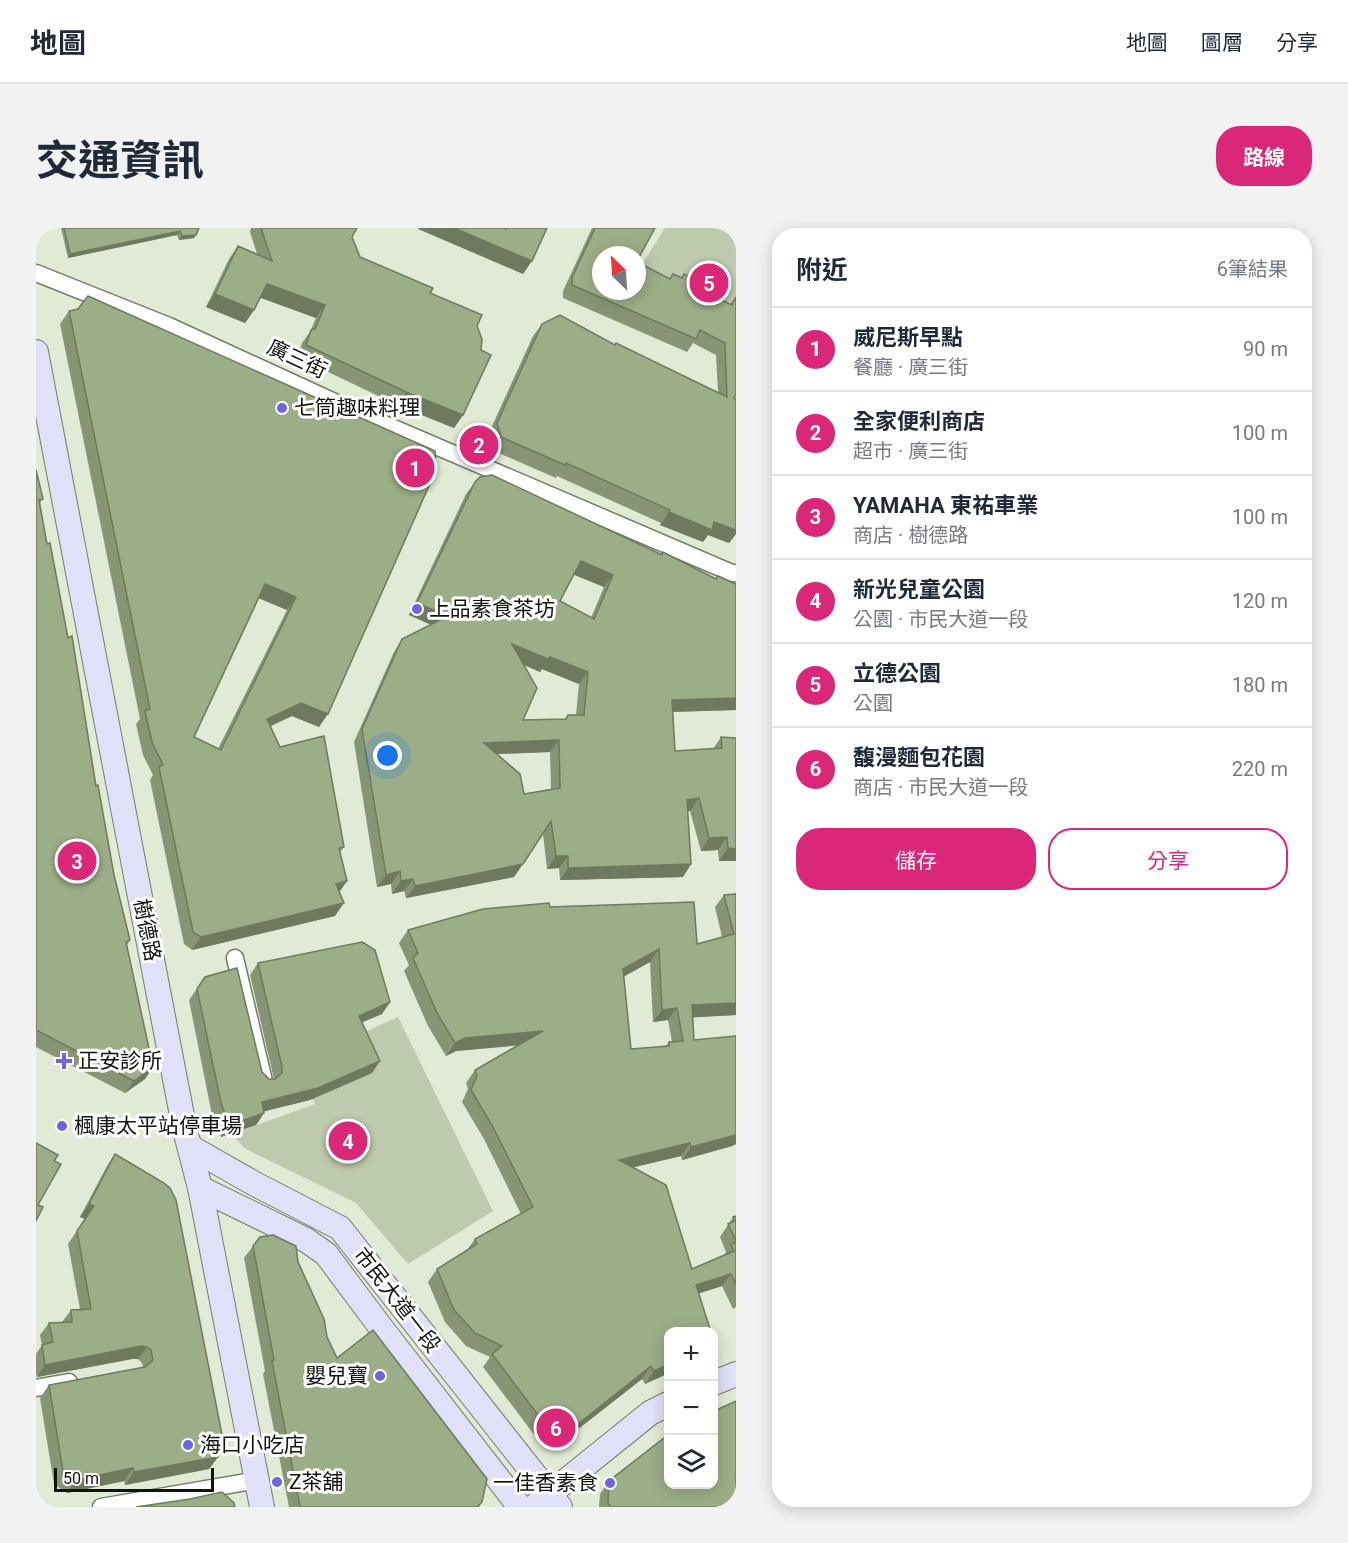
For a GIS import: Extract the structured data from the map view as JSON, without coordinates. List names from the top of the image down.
{
  "streets": {
    "street": ["廣三街", "樹德路", "市民大道一段"]
  },
  "crossings": [
    ["樹德路", "市民大道一段"]
  ],
  "places": {
    "other": [
      "七筒趣味料理",
      "上品素食茶坊",
      "楓康太平站停車場",
      "嬰兒寶",
      "海口小吃店",
      "Z茶舖",
      "一佳香素食"
    ],
    "health": ["正安診所"]
  },
  "scale_bar": "50 m",
  "north": "top left",
  "page": {
    "header": "地圖",
    "nav": ["地圖", "圖層", "分享"],
    "title": "交通資訊",
    "buttons": [
      "路線",
      ["儲存", "分享"]
    ],
    "heading": ["附近", "6筆結果"],
    "pins": [
      "5",
      "2",
      "1",
      "3",
      "4",
      "6"
    ],
    "list": [
      {
        "mark": "1",
        "name": "威尼斯早點",
        "note": "餐廳 · 廣三街",
        "value": "90 m"
      },
      {
        "mark": "2",
        "name": "全家便利商店",
        "note": "超市 · 廣三街",
        "value": "100 m"
      },
      {
        "mark": "3",
        "name": "YAMAHA 東祐車業",
        "note": "商店 · 樹德路",
        "value": "100 m"
      },
      {
        "mark": "4",
        "name": "新光兒童公園",
        "note": "公園 · 市民大道一段",
        "value": "120 m"
      },
      {
        "mark": "5",
        "name": "立德公園",
        "note": "公園",
        "value": "180 m"
      },
      {
        "mark": "6",
        "name": "馥漫麵包花園",
        "note": "商店 · 市民大道一段",
        "value": "220 m"
      }
    ],
    "map_buttons": ["+", "−"],
    "scale": "50 m"
  }
}
